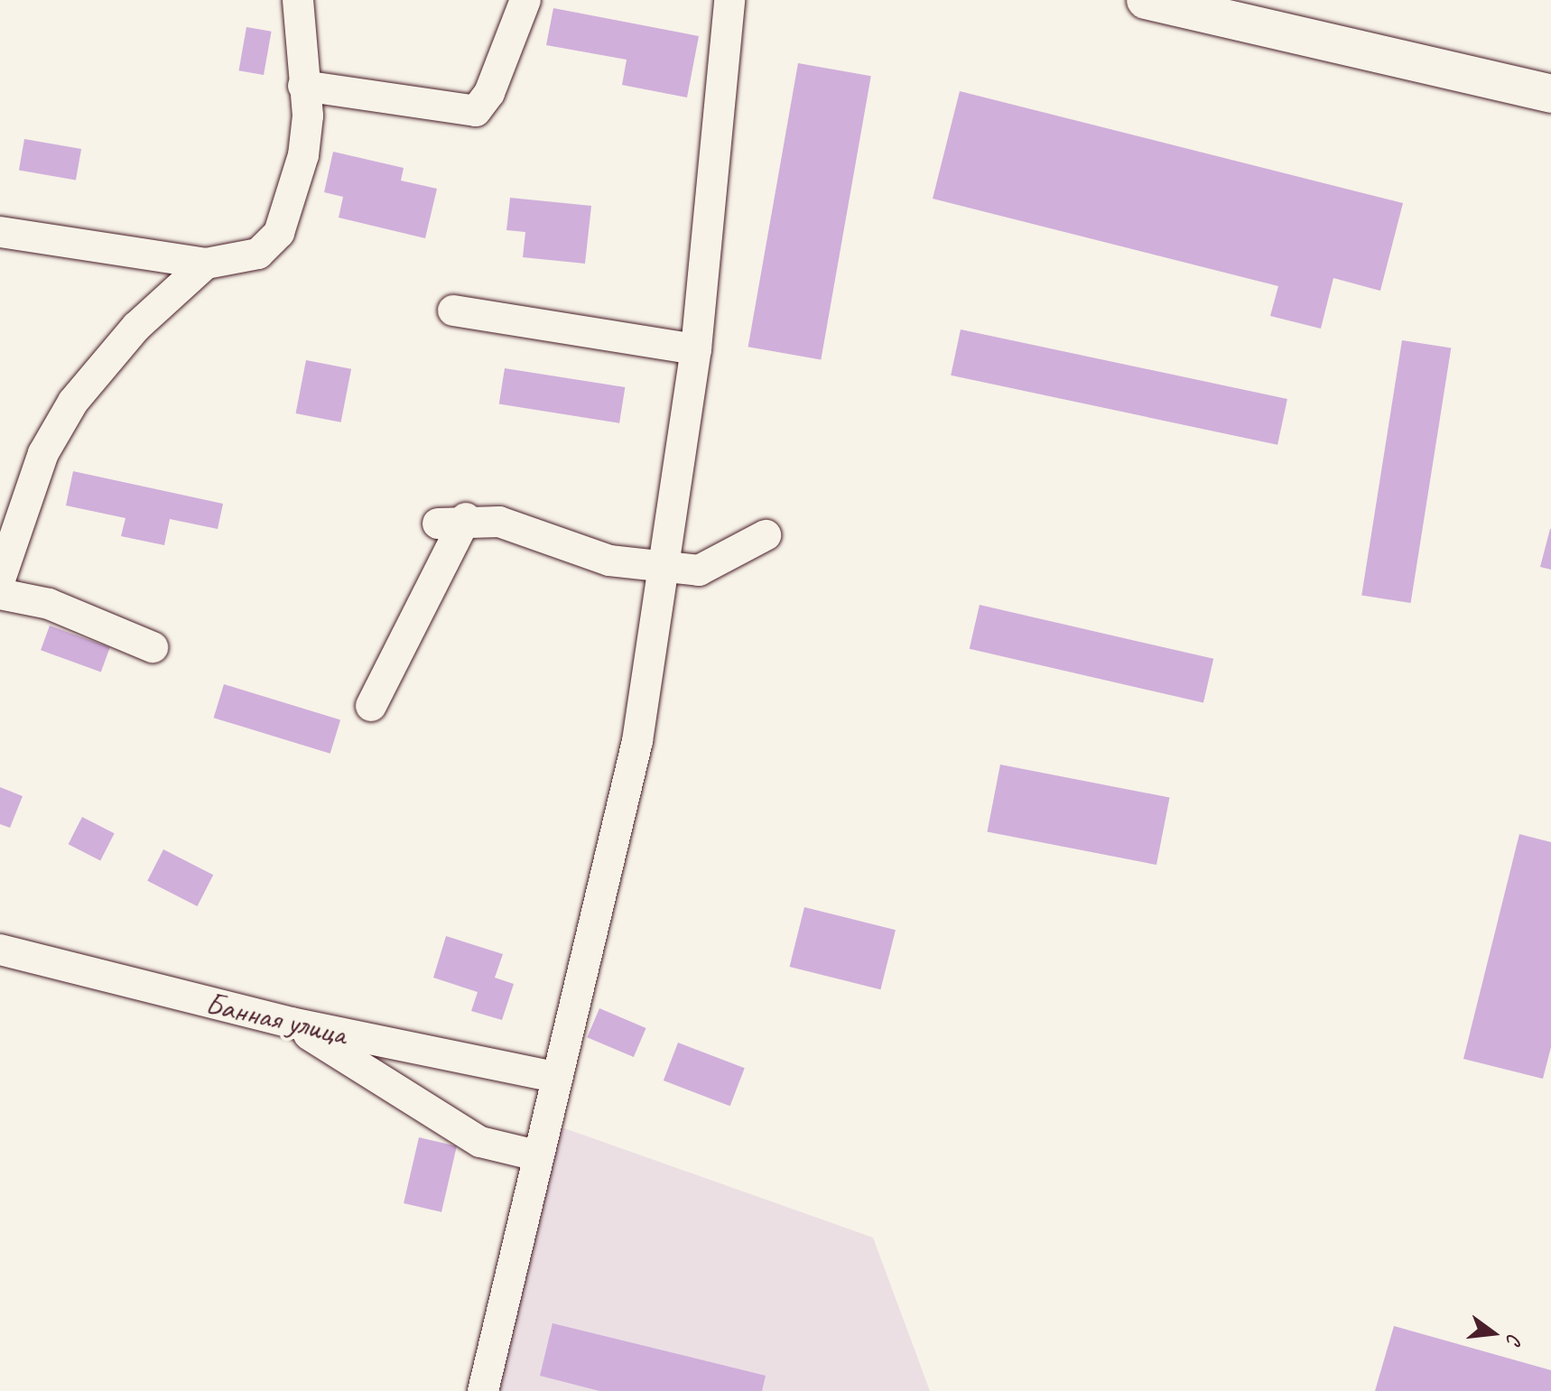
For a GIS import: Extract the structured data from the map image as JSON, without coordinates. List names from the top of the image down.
{
  "streets": {
    "street": ["Банная улица"]
  },
  "north": "right"
}
